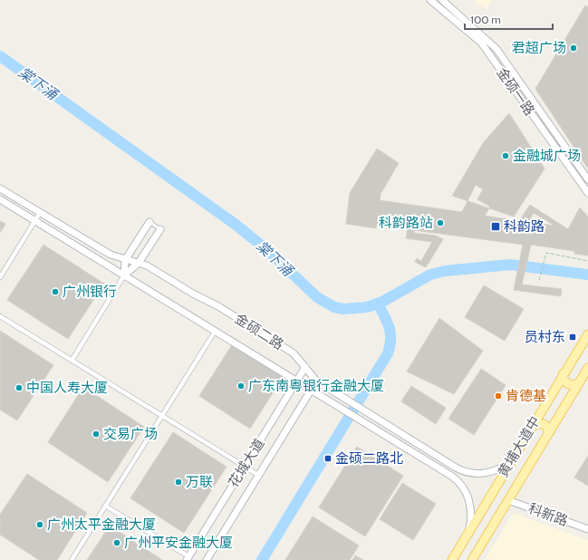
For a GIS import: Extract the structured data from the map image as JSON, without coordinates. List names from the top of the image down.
{
  "streets": {
    "main road": ["黄埔大道中"],
    "street": [
      "金硕一路",
      "金硕二路",
      "花城大道",
      "科新路"
    ]
  },
  "crossings": [
    ["金硕二路", "黄埔大道中"],
    ["金硕二路", "花城大道"],
    ["黄埔大道中", "科新路"]
  ],
  "water": ["棠下涌"],
  "places": {
    "other": [
      "君超广场",
      "金融城广场",
      "科韵路站",
      "广州银行",
      "广东南粤银行金融大厦",
      "中国人寿大厦",
      "肯德基",
      "交易广场",
      "万联",
      "广州太平金融大厦",
      "广州平安金融大厦"
    ],
    "transit": ["科韵路", "员村东", "金硕二路北"]
  },
  "scale_bar": "100 m"
}
